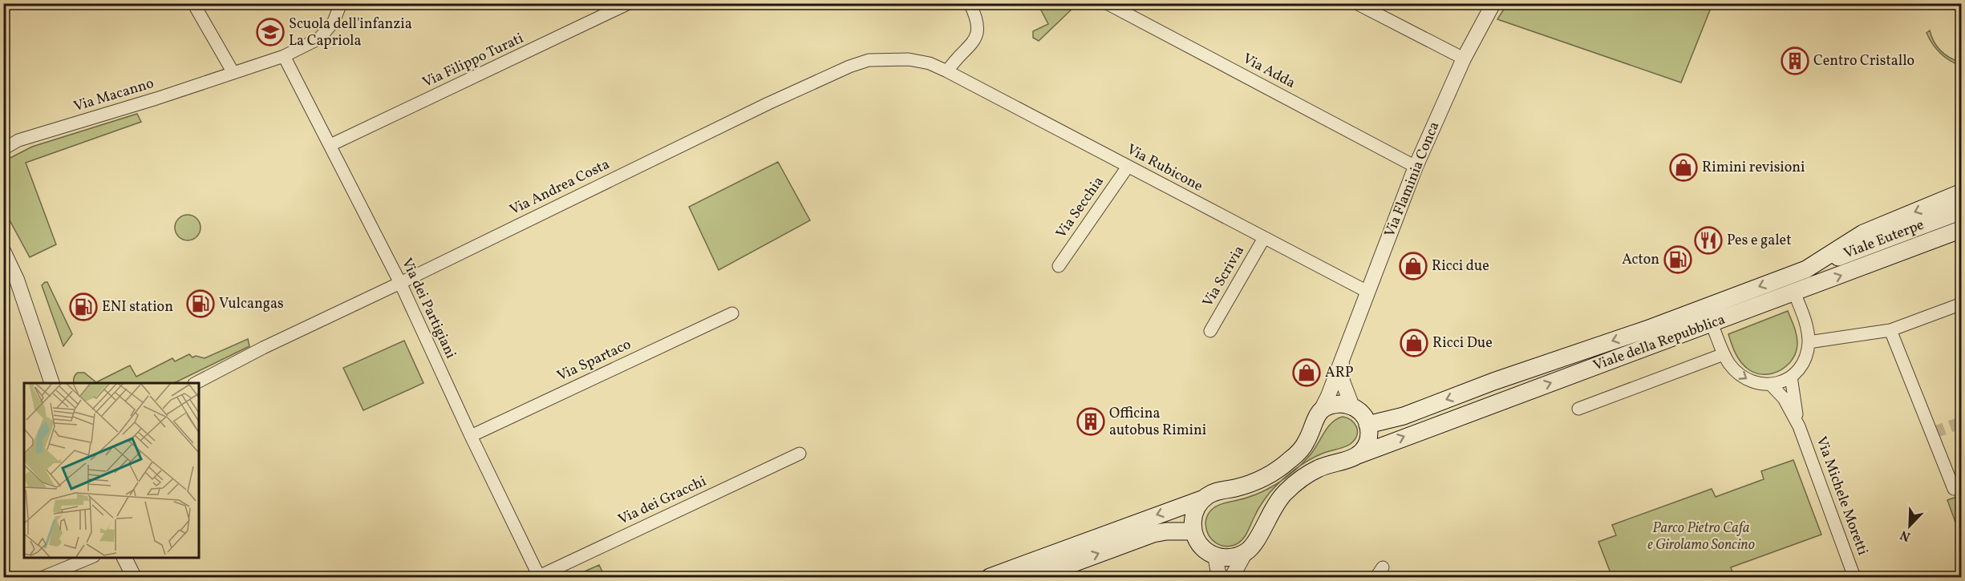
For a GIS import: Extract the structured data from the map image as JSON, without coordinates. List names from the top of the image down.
{
  "streets": {
    "main road": ["Viale Euterpe", "Viale della Repubblica"],
    "street": [
      "Via Filippo Turati",
      "Via Adda",
      "Via Macanno",
      "Via Rubicone",
      "Via Flaminia Conca",
      "Via Andrea Costa",
      "Via Secchia",
      "Via Scrivia",
      "Via dei Partigiani",
      "Via Spartaco",
      "Via Michele Moretti",
      "Via dei Gracchi"
    ]
  },
  "crossings": [
    ["Via Filippo Turati", "Via dei Partigiani"],
    ["Via Adda", "Via Flaminia Conca"],
    ["Via Macanno", "Via dei Partigiani"],
    ["Via Rubicone", "Via Flaminia Conca"],
    ["Via Rubicone", "Via Andrea Costa"],
    ["Via Rubicone", "Via Secchia"],
    ["Via Rubicone", "Via Scrivia"],
    ["Via Andrea Costa", "Via dei Partigiani"],
    ["Viale Euterpe", "Viale della Repubblica"],
    ["Via dei Partigiani", "Via Spartaco"],
    ["Via dei Partigiani", "Via dei Gracchi"],
    ["Viale della Repubblica", "Via Michele Moretti"]
  ],
  "parks": ["Parco Pietro Cafa e Girolamo Soncino"],
  "places": {
    "school or university": ["Scuola dell'infanzia La Capriola"],
    "building": ["Centro Cristallo", "Officina autobus Rimini"],
    "shop": [
      "Rimini revisioni",
      "Ricci due",
      "Ricci Due",
      "ARP"
    ],
    "restaurant": ["Pes e galet"],
    "fuel station": ["Acton", "Vulcangas", "ENI station"]
  },
  "north": "bottom left"
}
